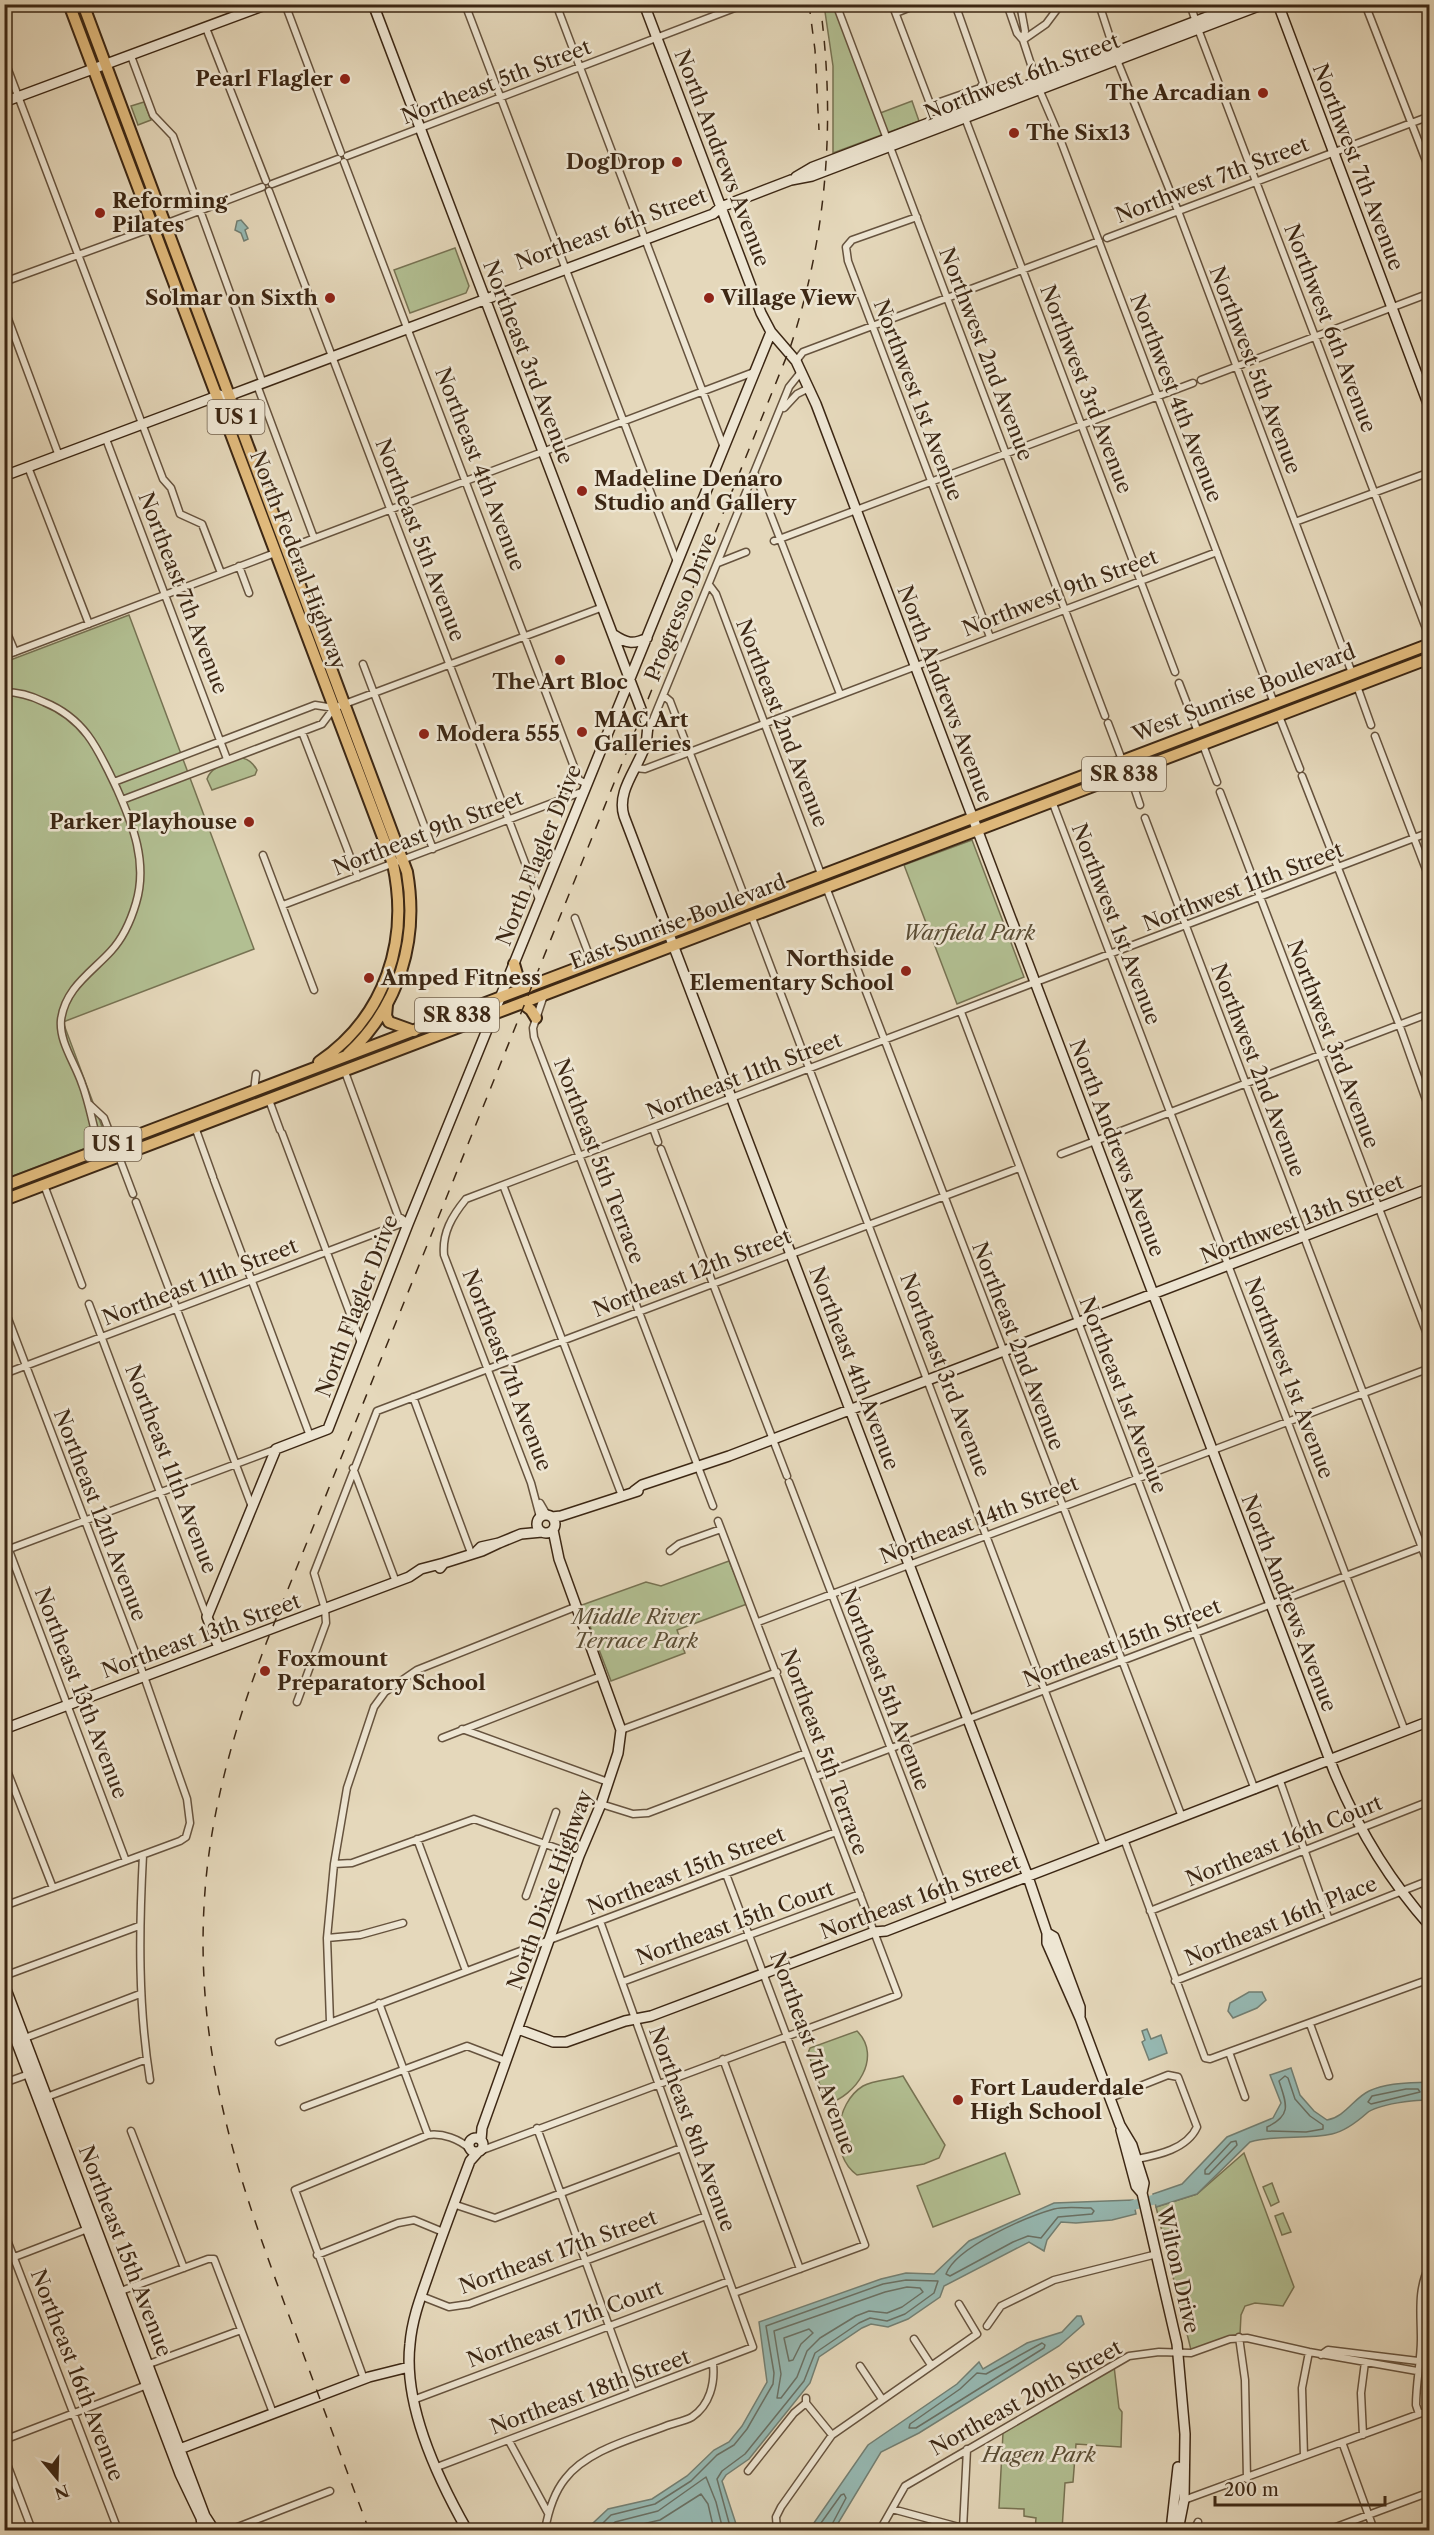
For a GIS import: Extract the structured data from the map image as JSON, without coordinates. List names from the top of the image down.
{
  "streets": {
    "main road": [
      "US 1",
      "North Federal Highway",
      "West Sunrise Boulevard",
      "SR 838",
      "East Sunrise Boulevard"
    ],
    "street": [
      "Northwest 6th Street",
      "Northeast 5th Street",
      "North Andrews Avenue",
      "Northwest 7th Avenue",
      "Northwest 7th Street",
      "Northeast 6th Street",
      "Northwest 6th Avenue",
      "Northwest 2nd Avenue",
      "Northeast 3rd Avenue",
      "Northwest 5th Avenue",
      "Northwest 3rd Avenue",
      "Northwest 4th Avenue",
      "Northwest 1st Avenue",
      "Northeast 4th Avenue",
      "Northeast 5th Avenue",
      "Northeast 7th Avenue",
      "Northwest 9th Street",
      "Progresso Drive",
      "Northeast 2nd Avenue",
      "Northeast 9th Street",
      "North Flagler Drive",
      "Northwest 11th Street",
      "Northeast 11th Street",
      "Northeast 5th Terrace",
      "Northwest 13th Street",
      "Northeast 12th Street",
      "Northeast 1st Avenue",
      "Northeast 11th Avenue",
      "Northeast 12th Avenue",
      "Northeast 14th Street",
      "Northeast 13th Street",
      "Northeast 15th Street",
      "Northeast 13th Avenue",
      "Northeast 16th Court",
      "North Dixie Highway",
      "Northeast 16th Street",
      "Northeast 16th Place",
      "Northeast 15th Court",
      "Northeast 8th Avenue",
      "Northeast 15th Avenue",
      "Northeast 17th Street",
      "Wilton Drive",
      "Northeast 17th Court",
      "Northeast 16th Avenue",
      "Northeast 18th Street",
      "Northeast 20th Street"
    ]
  },
  "crossings": [
    ["Northwest 6th Street", "North Andrews Avenue"],
    ["Northwest 6th Street", "Northeast 6th Street"],
    ["Northwest 6th Street", "Northwest 6th Avenue"],
    ["Northwest 6th Street", "Northwest 2nd Avenue"],
    ["Northwest 6th Street", "Northwest 5th Avenue"],
    ["Northwest 6th Street", "Northwest 3rd Avenue"],
    ["Northwest 6th Street", "Northwest 4th Avenue"],
    ["Northeast 5th Street", "North Andrews Avenue"],
    ["Northeast 5th Street", "Northeast 3rd Avenue"],
    ["Northeast 5th Street", "Northeast 4th Avenue"],
    ["Northeast 5th Street", "Northeast 5th Avenue"],
    ["Northeast 5th Street", "North Federal Highway"],
    ["North Andrews Avenue", "Northwest 7th Street"],
    ["North Andrews Avenue", "Northeast 6th Street"],
    ["North Andrews Avenue", "Northwest 9th Street"],
    ["North Andrews Avenue", "Progresso Drive"],
    ["North Andrews Avenue", "West Sunrise Boulevard"],
    ["North Andrews Avenue", "North Flagler Drive"],
    ["North Andrews Avenue", "Northwest 11th Street"],
    ["North Andrews Avenue", "East Sunrise Boulevard"],
    ["North Andrews Avenue", "Northeast 11th Street"],
    ["North Andrews Avenue", "Northwest 13th Street"],
    ["North Andrews Avenue", "Northeast 14th Street"],
    ["North Andrews Avenue", "Northeast 13th Street"],
    ["North Andrews Avenue", "Northeast 15th Street"],
    ["North Andrews Avenue", "Northeast 16th Court"],
    ["North Andrews Avenue", "Northeast 16th Street"],
    ["North Andrews Avenue", "Northeast 16th Place"],
    ["Northwest 7th Avenue", "Northwest 7th Street"],
    ["Northwest 7th Street", "Northwest 6th Avenue"],
    ["Northwest 7th Street", "Northwest 2nd Avenue"],
    ["Northwest 7th Street", "Northwest 5th Avenue"],
    ["Northwest 7th Street", "Northwest 3rd Avenue"],
    ["Northwest 7th Street", "Northwest 4th Avenue"],
    ["Northwest 7th Street", "Northwest 1st Avenue"],
    ["Northwest 7th Street", "Progresso Drive"],
    ["Northeast 6th Street", "Northeast 3rd Avenue"],
    ["Northeast 6th Street", "Northeast 4th Avenue"],
    ["Northeast 6th Street", "Northeast 5th Avenue"],
    ["Northeast 6th Street", "North Federal Highway"],
    ["Northeast 6th Street", "Northeast 7th Avenue"],
    ["Northwest 2nd Avenue", "Northwest 1st Avenue"],
    ["Northwest 2nd Avenue", "Northwest 9th Street"],
    ["Northwest 2nd Avenue", "West Sunrise Boulevard"],
    ["Northwest 2nd Avenue", "Northwest 11th Street"],
    ["Northwest 2nd Avenue", "Northwest 13th Street"],
    ["Northwest 2nd Avenue", "Northeast 14th Street"],
    ["Northwest 2nd Avenue", "Northeast 15th Street"],
    ["Northeast 3rd Avenue", "Progresso Drive"],
    ["Northeast 3rd Avenue", "North Flagler Drive"],
    ["Northeast 3rd Avenue", "East Sunrise Boulevard"],
    ["Northeast 3rd Avenue", "Northeast 11th Street"],
    ["Northeast 3rd Avenue", "Northeast 12th Street"],
    ["Northeast 3rd Avenue", "Northeast 14th Street"],
    ["Northeast 3rd Avenue", "Northeast 13th Street"],
    ["Northeast 3rd Avenue", "Northeast 15th Street"],
    ["Northeast 3rd Avenue", "Northeast 16th Street"],
    ["Northwest 5th Avenue", "West Sunrise Boulevard"],
    ["Northwest 3rd Avenue", "Northwest 9th Street"],
    ["Northwest 3rd Avenue", "Northwest 11th Street"],
    ["Northwest 3rd Avenue", "Northwest 13th Street"],
    ["Northwest 4th Avenue", "Northwest 9th Street"],
    ["Northwest 4th Avenue", "West Sunrise Boulevard"],
    ["Northwest 1st Avenue", "Northwest 9th Street"],
    ["Northwest 1st Avenue", "West Sunrise Boulevard"],
    ["Northwest 1st Avenue", "Northwest 11th Street"],
    ["Northwest 1st Avenue", "Northwest 13th Street"],
    ["Northwest 1st Avenue", "Northeast 14th Street"],
    ["Northwest 1st Avenue", "Northeast 15th Street"],
    ["Northwest 1st Avenue", "Northeast 16th Street"],
    ["US 1", "North Federal Highway"],
    ["US 1", "East Sunrise Boulevard"],
    ["Northeast 4th Avenue", "Progresso Drive"],
    ["Northeast 4th Avenue", "Northeast 9th Street"],
    ["Northeast 4th Avenue", "North Flagler Drive"],
    ["Northeast 4th Avenue", "East Sunrise Boulevard"],
    ["Northeast 4th Avenue", "Northeast 11th Street"],
    ["Northeast 4th Avenue", "Northeast 12th Street"],
    ["Northeast 4th Avenue", "Northeast 14th Street"],
    ["Northeast 4th Avenue", "Northeast 13th Street"],
    ["Northeast 4th Avenue", "Northeast 15th Street"],
    ["Northeast 4th Avenue", "Northeast 16th Street"],
    ["Northeast 4th Avenue", "Wilton Drive"],
    ["Northeast 5th Avenue", "Northeast 9th Street"],
    ["Northeast 5th Avenue", "North Flagler Drive"],
    ["Northeast 5th Avenue", "Northeast 12th Street"],
    ["Northeast 5th Avenue", "Northeast 14th Street"],
    ["Northeast 5th Avenue", "Northeast 13th Street"],
    ["Northeast 5th Avenue", "Northeast 15th Street"],
    ["Northeast 5th Avenue", "Northeast 16th Street"],
    ["North Federal Highway", "Northeast 9th Street"],
    ["North Federal Highway", "East Sunrise Boulevard"],
    ["Northeast 7th Avenue", "Northeast 11th Street"],
    ["Northeast 7th Avenue", "Northeast 5th Terrace"],
    ["Northeast 7th Avenue", "Northeast 12th Street"],
    ["Northeast 7th Avenue", "Northeast 13th Street"],
    ["Northeast 7th Avenue", "Northeast 15th Street"],
    ["Northeast 7th Avenue", "North Dixie Highway"],
    ["Northeast 7th Avenue", "Northeast 16th Street"],
    ["Northeast 7th Avenue", "Northeast 15th Court"],
    ["Progresso Drive", "Northeast 2nd Avenue"],
    ["West Sunrise Boulevard", "East Sunrise Boulevard"],
    ["Northeast 2nd Avenue", "East Sunrise Boulevard"],
    ["Northeast 2nd Avenue", "Northeast 11th Street"],
    ["Northeast 2nd Avenue", "Northeast 12th Street"],
    ["Northeast 2nd Avenue", "Northeast 14th Street"],
    ["Northeast 2nd Avenue", "Northeast 13th Street"],
    ["Northeast 2nd Avenue", "Northeast 15th Street"],
    ["Northeast 2nd Avenue", "Northeast 16th Street"],
    ["Northeast 9th Street", "North Flagler Drive"],
    ["North Flagler Drive", "East Sunrise Boulevard"],
    ["North Flagler Drive", "Northeast 11th Street"],
    ["Northwest 11th Street", "Northeast 11th Street"],
    ["East Sunrise Boulevard", "Northeast 5th Terrace"],
    ["Northeast 11th Street", "Northeast 5th Terrace"],
    ["Northeast 11th Street", "Northeast 1st Avenue"],
    ["Northeast 11th Street", "Northeast 11th Avenue"],
    ["Northeast 11th Street", "Northeast 12th Avenue"],
    ["Northeast 5th Terrace", "Northeast 12th Street"],
    ["Northeast 5th Terrace", "Northeast 14th Street"],
    ["Northeast 5th Terrace", "Northeast 13th Street"],
    ["Northeast 5th Terrace", "Northeast 15th Street"],
    ["Northeast 5th Terrace", "Northeast 16th Street"],
    ["Northeast 5th Terrace", "Northeast 15th Court"],
    ["Northwest 13th Street", "Northeast 13th Street"],
    ["Northeast 12th Street", "Northeast 1st Avenue"],
    ["Northeast 1st Avenue", "Northeast 14th Street"],
    ["Northeast 1st Avenue", "Northeast 13th Street"],
    ["Northeast 1st Avenue", "Northeast 15th Street"],
    ["Northeast 1st Avenue", "Northeast 16th Street"],
    ["Northeast 11th Avenue", "Northeast 13th Street"],
    ["Northeast 12th Avenue", "Northeast 13th Street"],
    ["Northeast 13th Street", "Northeast 13th Avenue"],
    ["Northeast 15th Street", "North Dixie Highway"],
    ["Northeast 15th Street", "Northeast 8th Avenue"],
    ["North Dixie Highway", "Northeast 16th Street"],
    ["Northeast 16th Street", "Northeast 8th Avenue"],
    ["Northeast 15th Court", "Northeast 8th Avenue"],
    ["Northeast 8th Avenue", "Northeast 17th Street"],
    ["Northeast 8th Avenue", "Northeast 17th Court"],
    ["Northeast 8th Avenue", "Northeast 18th Street"],
    ["Wilton Drive", "Northeast 20th Street"]
  ],
  "parks": ["Warfield Park", "Middle River Terrace Park", "Hagen Park"],
  "places": [
    "Pearl Flagler",
    "The Arcadian",
    "The Six13",
    "DogDrop",
    "Reforming Pilates",
    "Solmar on Sixth",
    "Village View",
    "Madeline Denaro Studio and Gallery",
    "The Art Bloc",
    "MAC Art Galleries",
    "Modera 555",
    "Parker Playhouse",
    "Northside Elementary School",
    "Amped Fitness",
    "Foxmount Preparatory School",
    "Fort Lauderdale High School"
  ],
  "scale_bar": "200 m",
  "north": "bottom"
}
